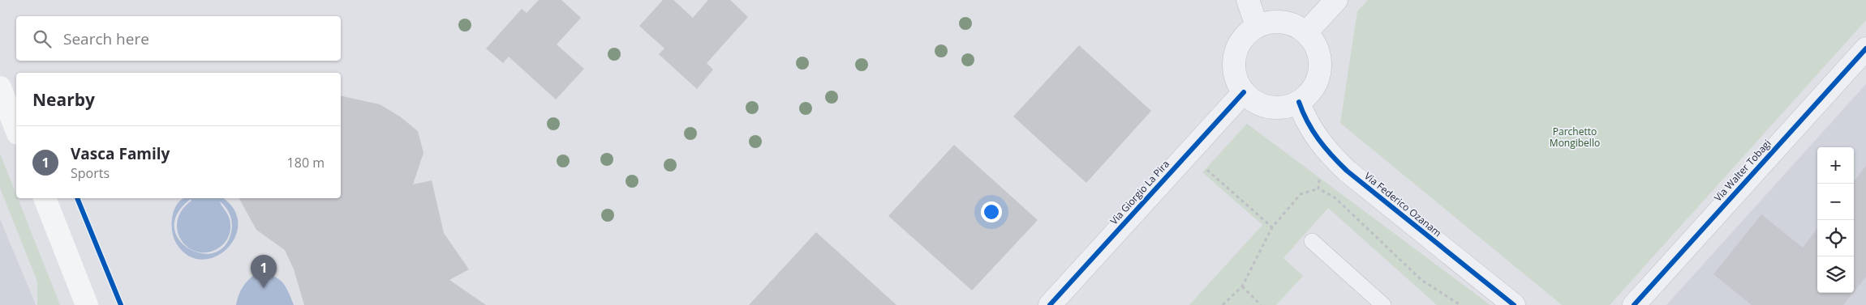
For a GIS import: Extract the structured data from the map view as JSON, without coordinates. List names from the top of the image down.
{
  "streets": {
    "street": ["Via Walter Tobagi", "Via Giorgio La Pira", "Via Federico Ozanam"]
  },
  "crossings": [
    ["Via Giorgio La Pira", "Via Federico Ozanam"]
  ],
  "parks": ["Parchetto Mongibello"],
  "page": {
    "search": "Search here",
    "heading": "Nearby",
    "list": [
      {
        "mark": "1",
        "name": "Vasca Family",
        "note": "Sports",
        "value": "180 m"
      }
    ],
    "map_buttons": ["+", "−"],
    "pins": "1"
  }
}
